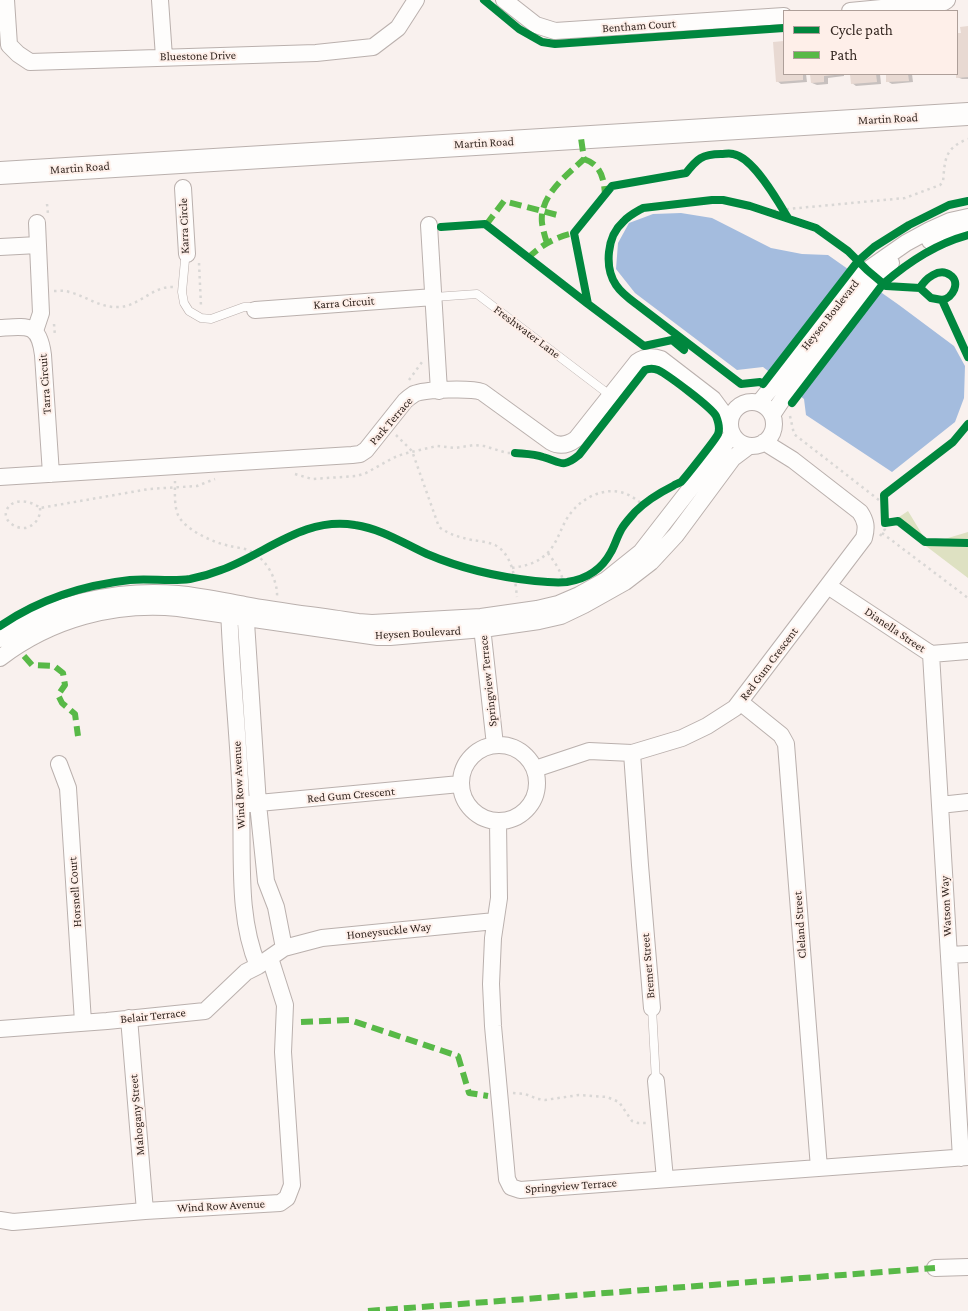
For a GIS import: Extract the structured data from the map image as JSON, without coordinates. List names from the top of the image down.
{
  "streets": {
    "street": [
      "Bentham Court",
      "Bluestone Drive",
      "Martin Road",
      "Karra Circle",
      "Karra Circuit",
      "Heysen Boulevard",
      "Tarra Circuit",
      "Park Terrace",
      "Dianella Street",
      "Red Gum Crescent",
      "Springview Terrace",
      "Wind Row Avenue",
      "Horsnell Court",
      "Watson Way",
      "Cleland Street",
      "Honeysuckle Way",
      "Bremer Street",
      "Belair Terrace",
      "Mahogany Street"
    ],
    "lane": ["Freshwater Lane"]
  },
  "crossings": [
    ["Karra Circle", "Karra Circuit"],
    ["Karra Circuit", "Freshwater Lane"],
    ["Heysen Boulevard", "Red Gum Crescent"],
    ["Heysen Boulevard", "Springview Terrace"],
    ["Heysen Boulevard", "Wind Row Avenue"],
    ["Freshwater Lane", "Park Terrace"],
    ["Tarra Circuit", "Park Terrace"],
    ["Dianella Street", "Red Gum Crescent"],
    ["Dianella Street", "Watson Way"],
    ["Red Gum Crescent", "Springview Terrace"],
    ["Red Gum Crescent", "Wind Row Avenue"],
    ["Red Gum Crescent", "Cleland Street"],
    ["Red Gum Crescent", "Bremer Street"],
    ["Springview Terrace", "Watson Way"],
    ["Springview Terrace", "Cleland Street"],
    ["Springview Terrace", "Honeysuckle Way"],
    ["Springview Terrace", "Bremer Street"],
    ["Wind Row Avenue", "Honeysuckle Way"],
    ["Wind Row Avenue", "Belair Terrace"],
    ["Wind Row Avenue", "Mahogany Street"],
    ["Horsnell Court", "Belair Terrace"],
    ["Honeysuckle Way", "Belair Terrace"],
    ["Belair Terrace", "Mahogany Street"]
  ],
  "legend": ["Cycle path", "Path"]
}
